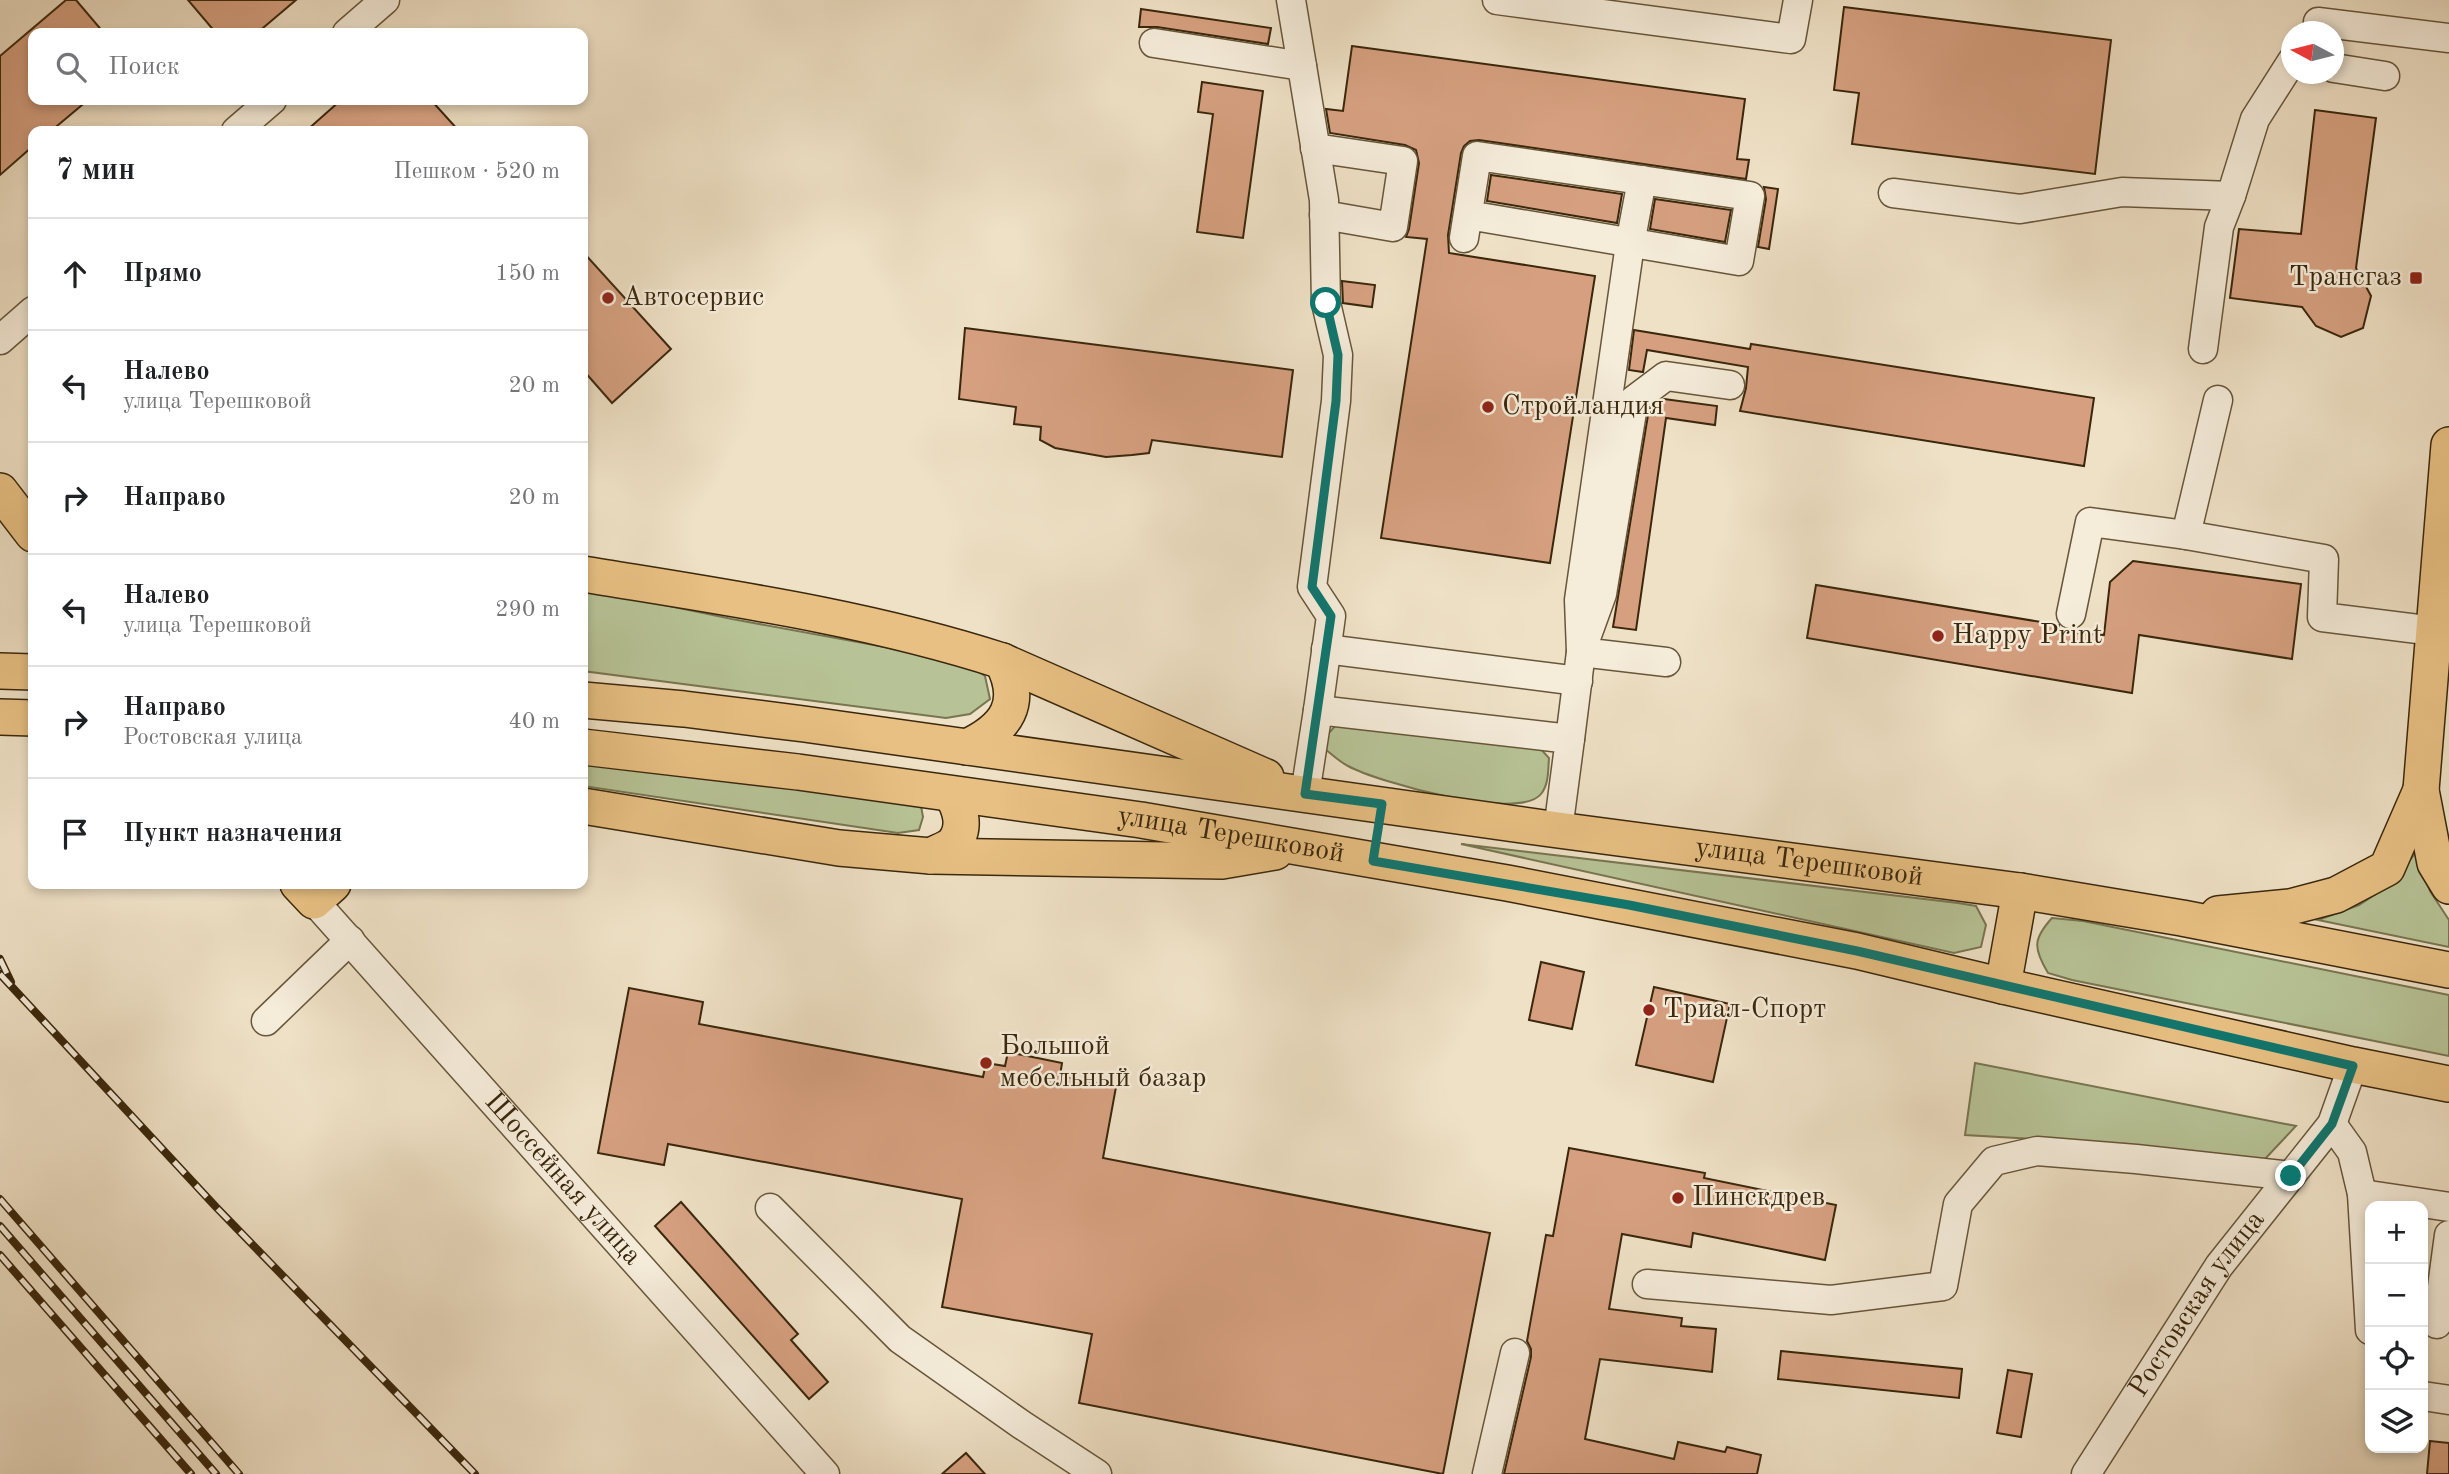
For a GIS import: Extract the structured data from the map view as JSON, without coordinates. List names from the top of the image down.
{
  "streets": {
    "main road": ["улица Терешковой"],
    "street": ["Шоссейная улица", "Ростовская улица"]
  },
  "crossings": [
    ["улица Терешковой", "Ростовская улица"]
  ],
  "places": {
    "transit": ["Трансгаз"],
    "other": [
      "Автосервис",
      "Стройландия",
      "Happy Print",
      "Триал-Спорт",
      "Большой мебельный базар",
      "Пинскдрев"
    ]
  },
  "north": "left",
  "page": {
    "search": "Поиск",
    "heading": ["7 мин", "Пешком · 520 m"],
    "list": [
      ["Прямо", "150 m"],
      ["Налево", "улица Терешковой", "20 m"],
      ["Направо", "20 m"],
      ["Налево", "улица Терешковой", "290 m"],
      ["Направо", "Ростовская улица", "40 m"],
      "Пункт назначения"
    ],
    "map_buttons": ["+", "−"]
  }
}
